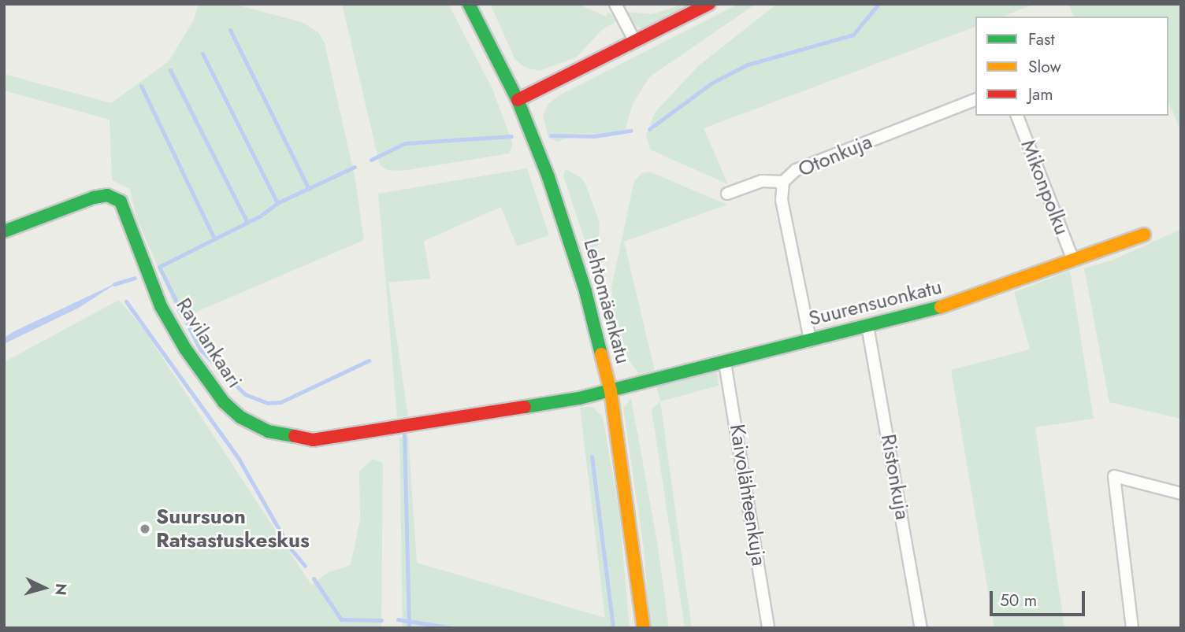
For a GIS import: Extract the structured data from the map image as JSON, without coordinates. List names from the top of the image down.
{
  "streets": {
    "street": [
      "Otonkuja",
      "Mikonpolku",
      "Lehtomäenkatu",
      "Suurensuonkatu",
      "Ravilankaari",
      "Ristonkuja",
      "Kaivolähteenkuja"
    ]
  },
  "crossings": [
    ["Otonkuja", "Suurensuonkatu"],
    ["Mikonpolku", "Suurensuonkatu"],
    ["Lehtomäenkatu", "Suurensuonkatu"],
    ["Lehtomäenkatu", "Ravilankaari"],
    ["Suurensuonkatu", "Ravilankaari"],
    ["Suurensuonkatu", "Ristonkuja"],
    ["Suurensuonkatu", "Kaivolähteenkuja"]
  ],
  "places": ["Suursuon Ratsastuskeskus"],
  "legend": ["Fast", "Slow", "Jam"],
  "scale_bar": "50 m",
  "north": "right"
}
